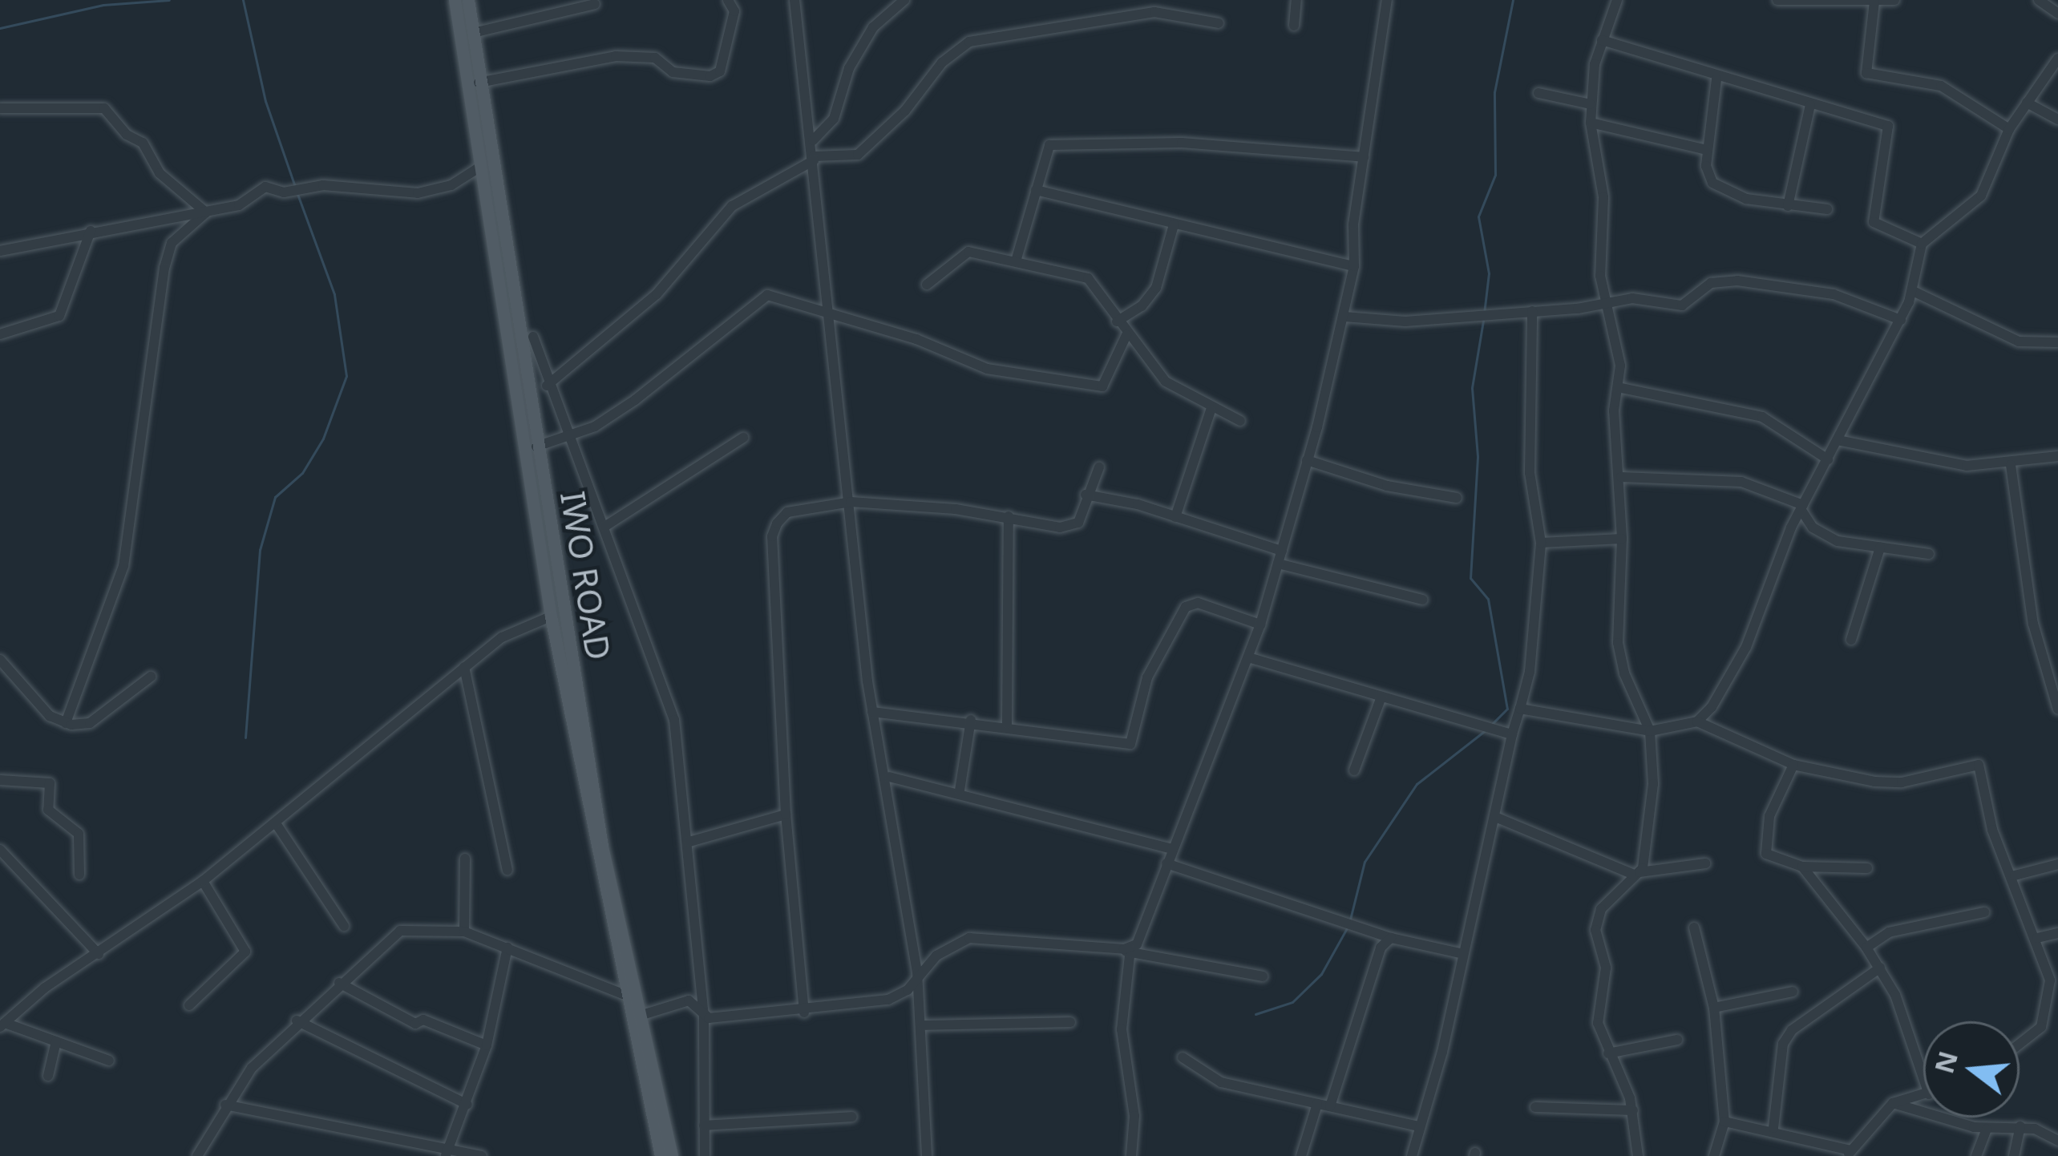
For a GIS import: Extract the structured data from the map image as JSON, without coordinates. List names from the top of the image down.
{
  "streets": {
    "main road": ["IWO ROAD"]
  },
  "north": "left"
}
